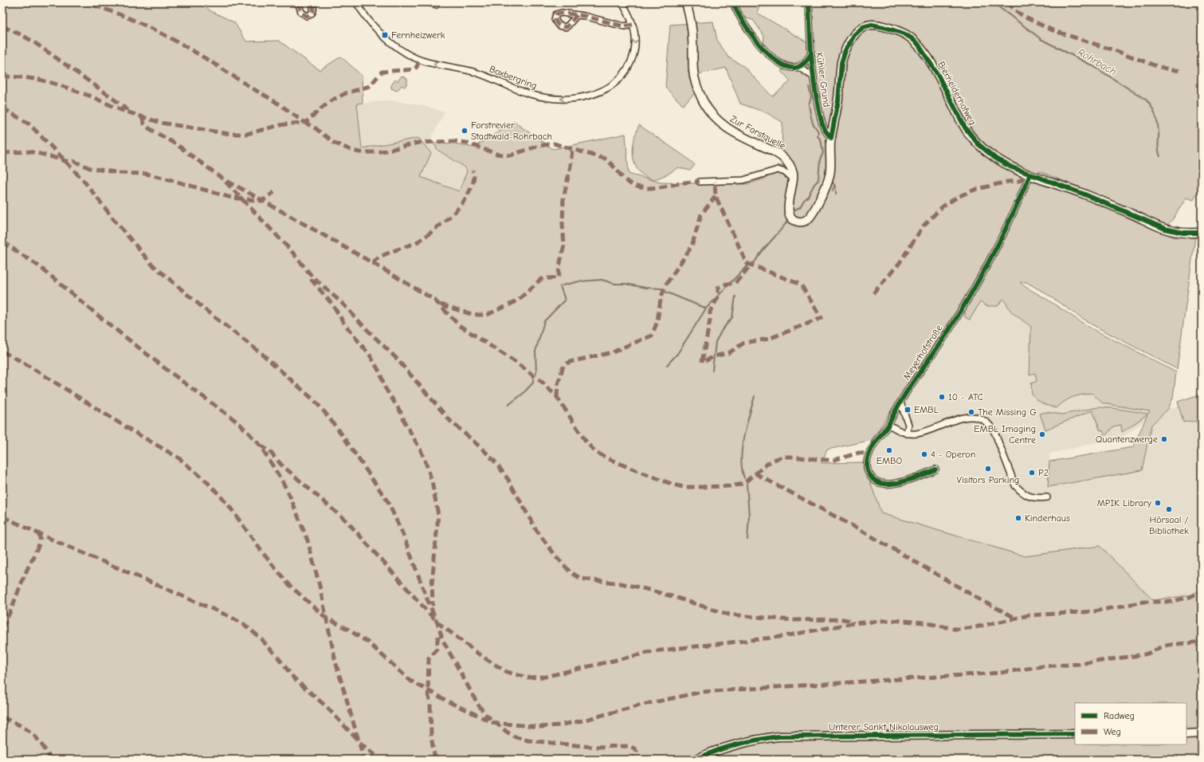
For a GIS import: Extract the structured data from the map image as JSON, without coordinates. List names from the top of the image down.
{
  "streets": {
    "street": [
      "Boxbergring",
      "Kühler Grund",
      "Bierhelderhofweg",
      "Zur Forstquelle",
      "Meyerhofstraße",
      "Unterer Sankt Nikolausweg"
    ]
  },
  "crossings": [
    ["Kühler Grund", "Bierhelderhofweg"],
    ["Kühler Grund", "Zur Forstquelle"],
    ["Bierhelderhofweg", "Zur Forstquelle"],
    ["Bierhelderhofweg", "Meyerhofstraße"]
  ],
  "water": ["Rohrbach"],
  "places": {
    "transit": ["Fernheizwerk", "EMBL"],
    "other": [
      "Forstrevier Stadtwald-Rohrbach",
      "10 - ATC",
      "The Missing G",
      "EMBL Imaging Centre",
      "Quantenzwerge",
      "EMBO",
      "4 - Operon",
      "Visitors Parking",
      "P2",
      "MPIK Library",
      "Hörsaal / Bibliothek",
      "Kinderhaus"
    ]
  },
  "legend": ["Radweg", "Weg"]
}
